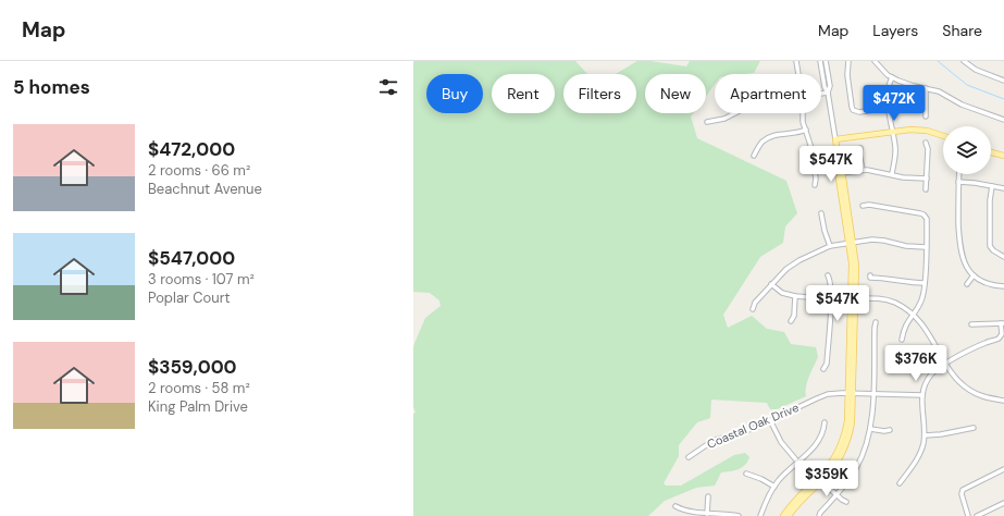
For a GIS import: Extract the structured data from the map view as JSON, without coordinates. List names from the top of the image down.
{
  "streets": {
    "street": ["Coastal Oak Drive"]
  },
  "page": {
    "header": "Map",
    "nav": ["Map", "Layers", "Share"],
    "heading": "5 homes",
    "chip": [
      "Buy",
      "Rent",
      "Filters",
      "New",
      "Apartment"
    ],
    "price": [
      "$472K",
      "$547K",
      "$547K",
      "$376K",
      "$359K"
    ],
    "list": [
      {
        "name": "$472,000",
        "note": "2 rooms · 66 m² · Beachnut Avenue"
      },
      {
        "name": "$547,000",
        "note": "3 rooms · 107 m² · Poplar Court"
      },
      {
        "name": "$359,000",
        "note": "2 rooms · 58 m² · King Palm Drive"
      }
    ]
  }
}
